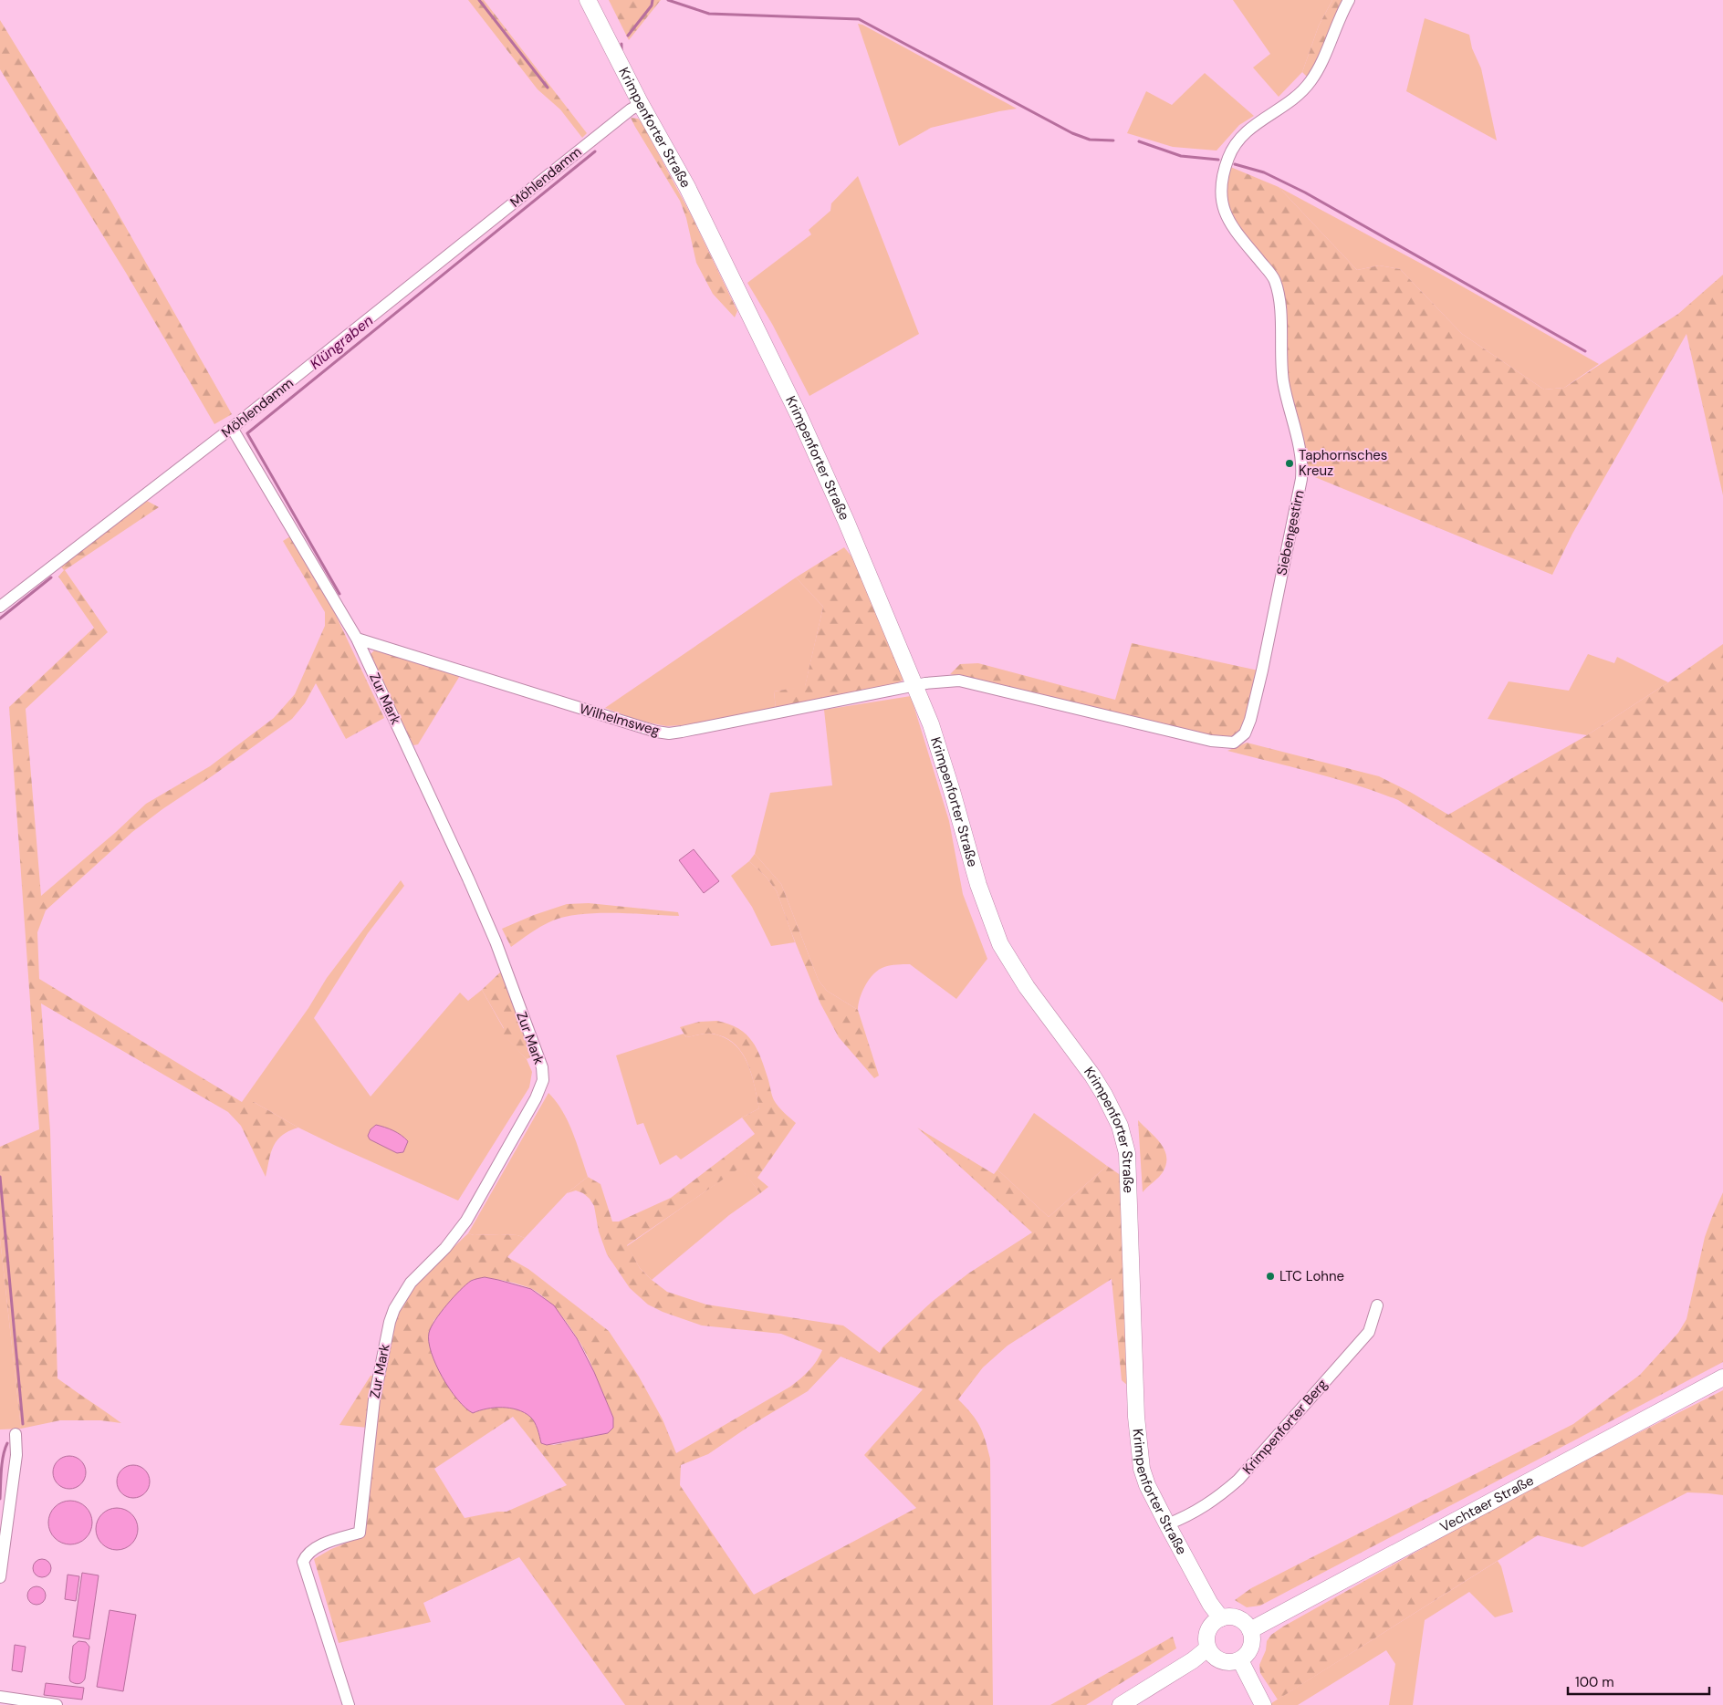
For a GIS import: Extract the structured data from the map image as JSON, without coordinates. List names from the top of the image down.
{
  "streets": {
    "street": [
      "Krimpenforter Straße",
      "Möhlendamm",
      "Siebengestirn",
      "Zur Mark",
      "Wilhelmsweg",
      "Krimpenforter Berg",
      "Vechtaer Straße"
    ]
  },
  "crossings": [
    ["Krimpenforter Straße", "Möhlendamm"],
    ["Krimpenforter Straße", "Siebengestirn"],
    ["Krimpenforter Straße", "Wilhelmsweg"],
    ["Krimpenforter Straße", "Krimpenforter Berg"],
    ["Krimpenforter Straße", "Vechtaer Straße"],
    ["Möhlendamm", "Zur Mark"],
    ["Siebengestirn", "Wilhelmsweg"],
    ["Zur Mark", "Wilhelmsweg"]
  ],
  "water": ["Klüngraben"],
  "places": ["Taphornsches Kreuz", "LTC Lohne"],
  "scale_bar": "100 m"
}
